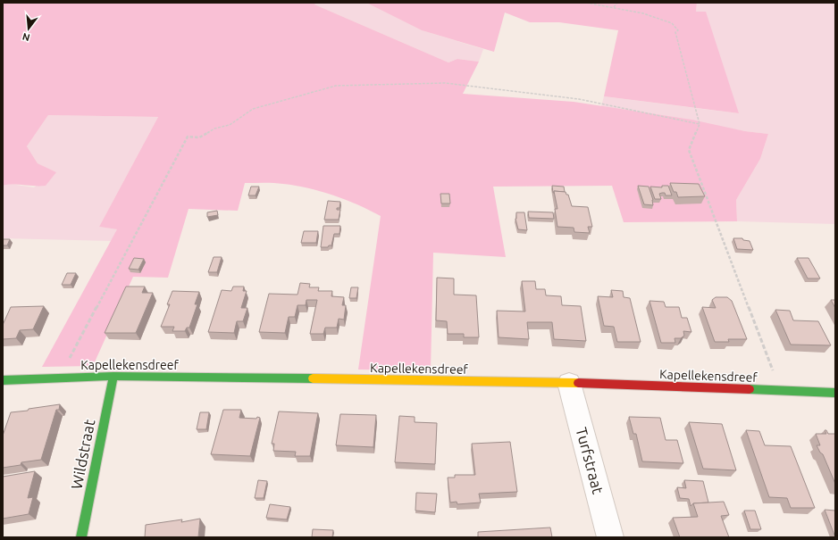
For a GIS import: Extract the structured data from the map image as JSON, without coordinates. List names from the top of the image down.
{
  "streets": {
    "street": ["Kapellekensdreef", "Wildstraat", "Turfstraat"]
  },
  "crossings": [
    ["Kapellekensdreef", "Wildstraat"],
    ["Kapellekensdreef", "Turfstraat"]
  ],
  "north": "bottom"
}
